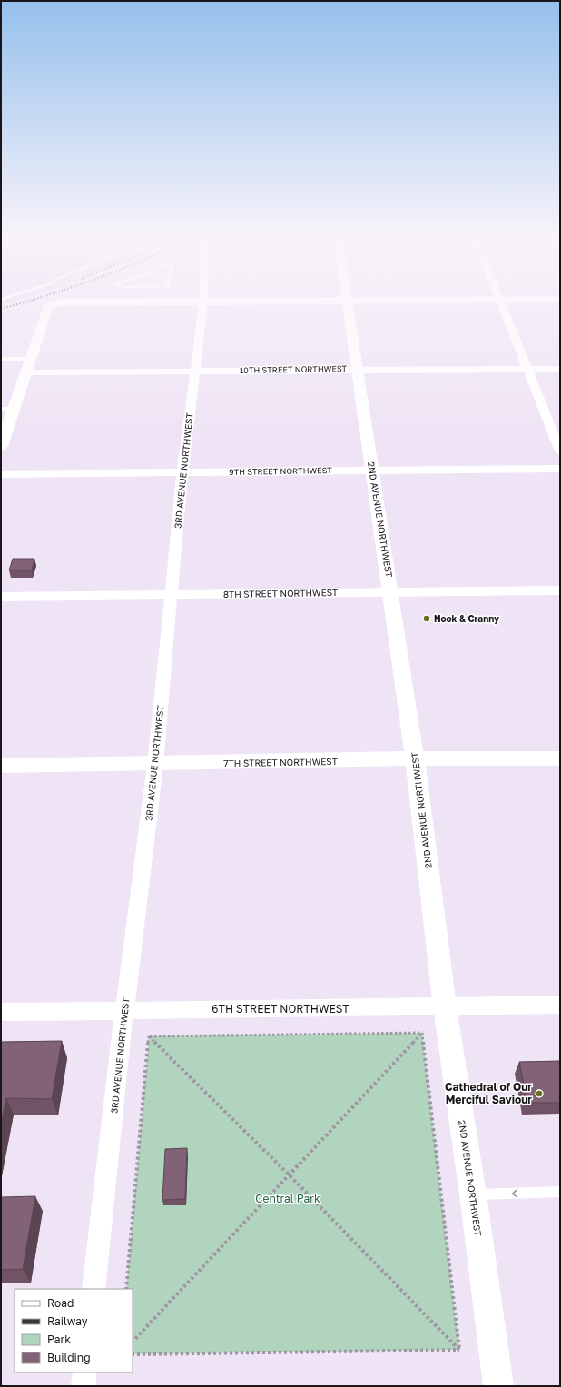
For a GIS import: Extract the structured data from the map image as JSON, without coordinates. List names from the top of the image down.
{
  "streets": {
    "street": [
      "10TH STREET NORTHWEST",
      "3RD AVENUE NORTHWEST",
      "9TH STREET NORTHWEST",
      "2ND AVENUE NORTHWEST",
      "8TH STREET NORTHWEST",
      "7TH STREET NORTHWEST",
      "6TH STREET NORTHWEST"
    ]
  },
  "crossings": [
    ["10TH STREET NORTHWEST", "3RD AVENUE NORTHWEST"],
    ["10TH STREET NORTHWEST", "2ND AVENUE NORTHWEST"],
    ["3RD AVENUE NORTHWEST", "9TH STREET NORTHWEST"],
    ["3RD AVENUE NORTHWEST", "8TH STREET NORTHWEST"],
    ["3RD AVENUE NORTHWEST", "7TH STREET NORTHWEST"],
    ["3RD AVENUE NORTHWEST", "6TH STREET NORTHWEST"],
    ["9TH STREET NORTHWEST", "2ND AVENUE NORTHWEST"],
    ["2ND AVENUE NORTHWEST", "8TH STREET NORTHWEST"],
    ["2ND AVENUE NORTHWEST", "7TH STREET NORTHWEST"],
    ["2ND AVENUE NORTHWEST", "6TH STREET NORTHWEST"]
  ],
  "parks": ["Central Park"],
  "places": ["Nook & Cranny", "Cathedral of Our Merciful Saviour"],
  "legend": [
    "Road",
    "Railway",
    "Park",
    "Building"
  ]
}
